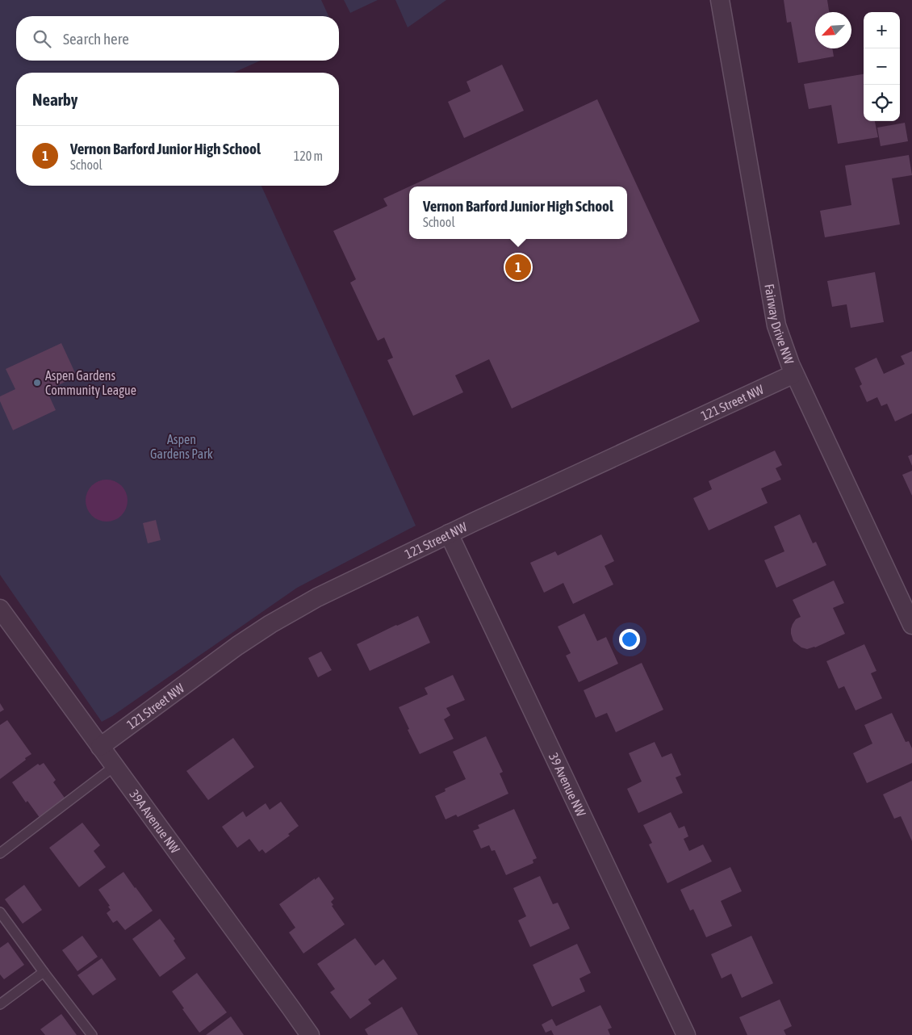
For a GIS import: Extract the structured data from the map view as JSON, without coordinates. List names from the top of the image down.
{
  "streets": {
    "street": [
      "Fairway Drive NW",
      "121 Street NW",
      "39 Avenue NW",
      "39A Avenue NW"
    ]
  },
  "crossings": [
    ["Fairway Drive NW", "121 Street NW"],
    ["121 Street NW", "39 Avenue NW"],
    ["121 Street NW", "39A Avenue NW"]
  ],
  "parks": ["Aspen Gardens Park"],
  "places": ["Aspen Gardens Community League"],
  "north": "bottom left",
  "page": {
    "map_buttons": ["+", "−"],
    "search": "Search here",
    "heading": "Nearby",
    "list": [
      {
        "mark": "1",
        "name": "Vernon Barford Junior High School",
        "note": "School",
        "value": "120 m"
      }
    ],
    "popup": ["Vernon Barford Junior High School", "School"],
    "pins": "1"
  }
}
